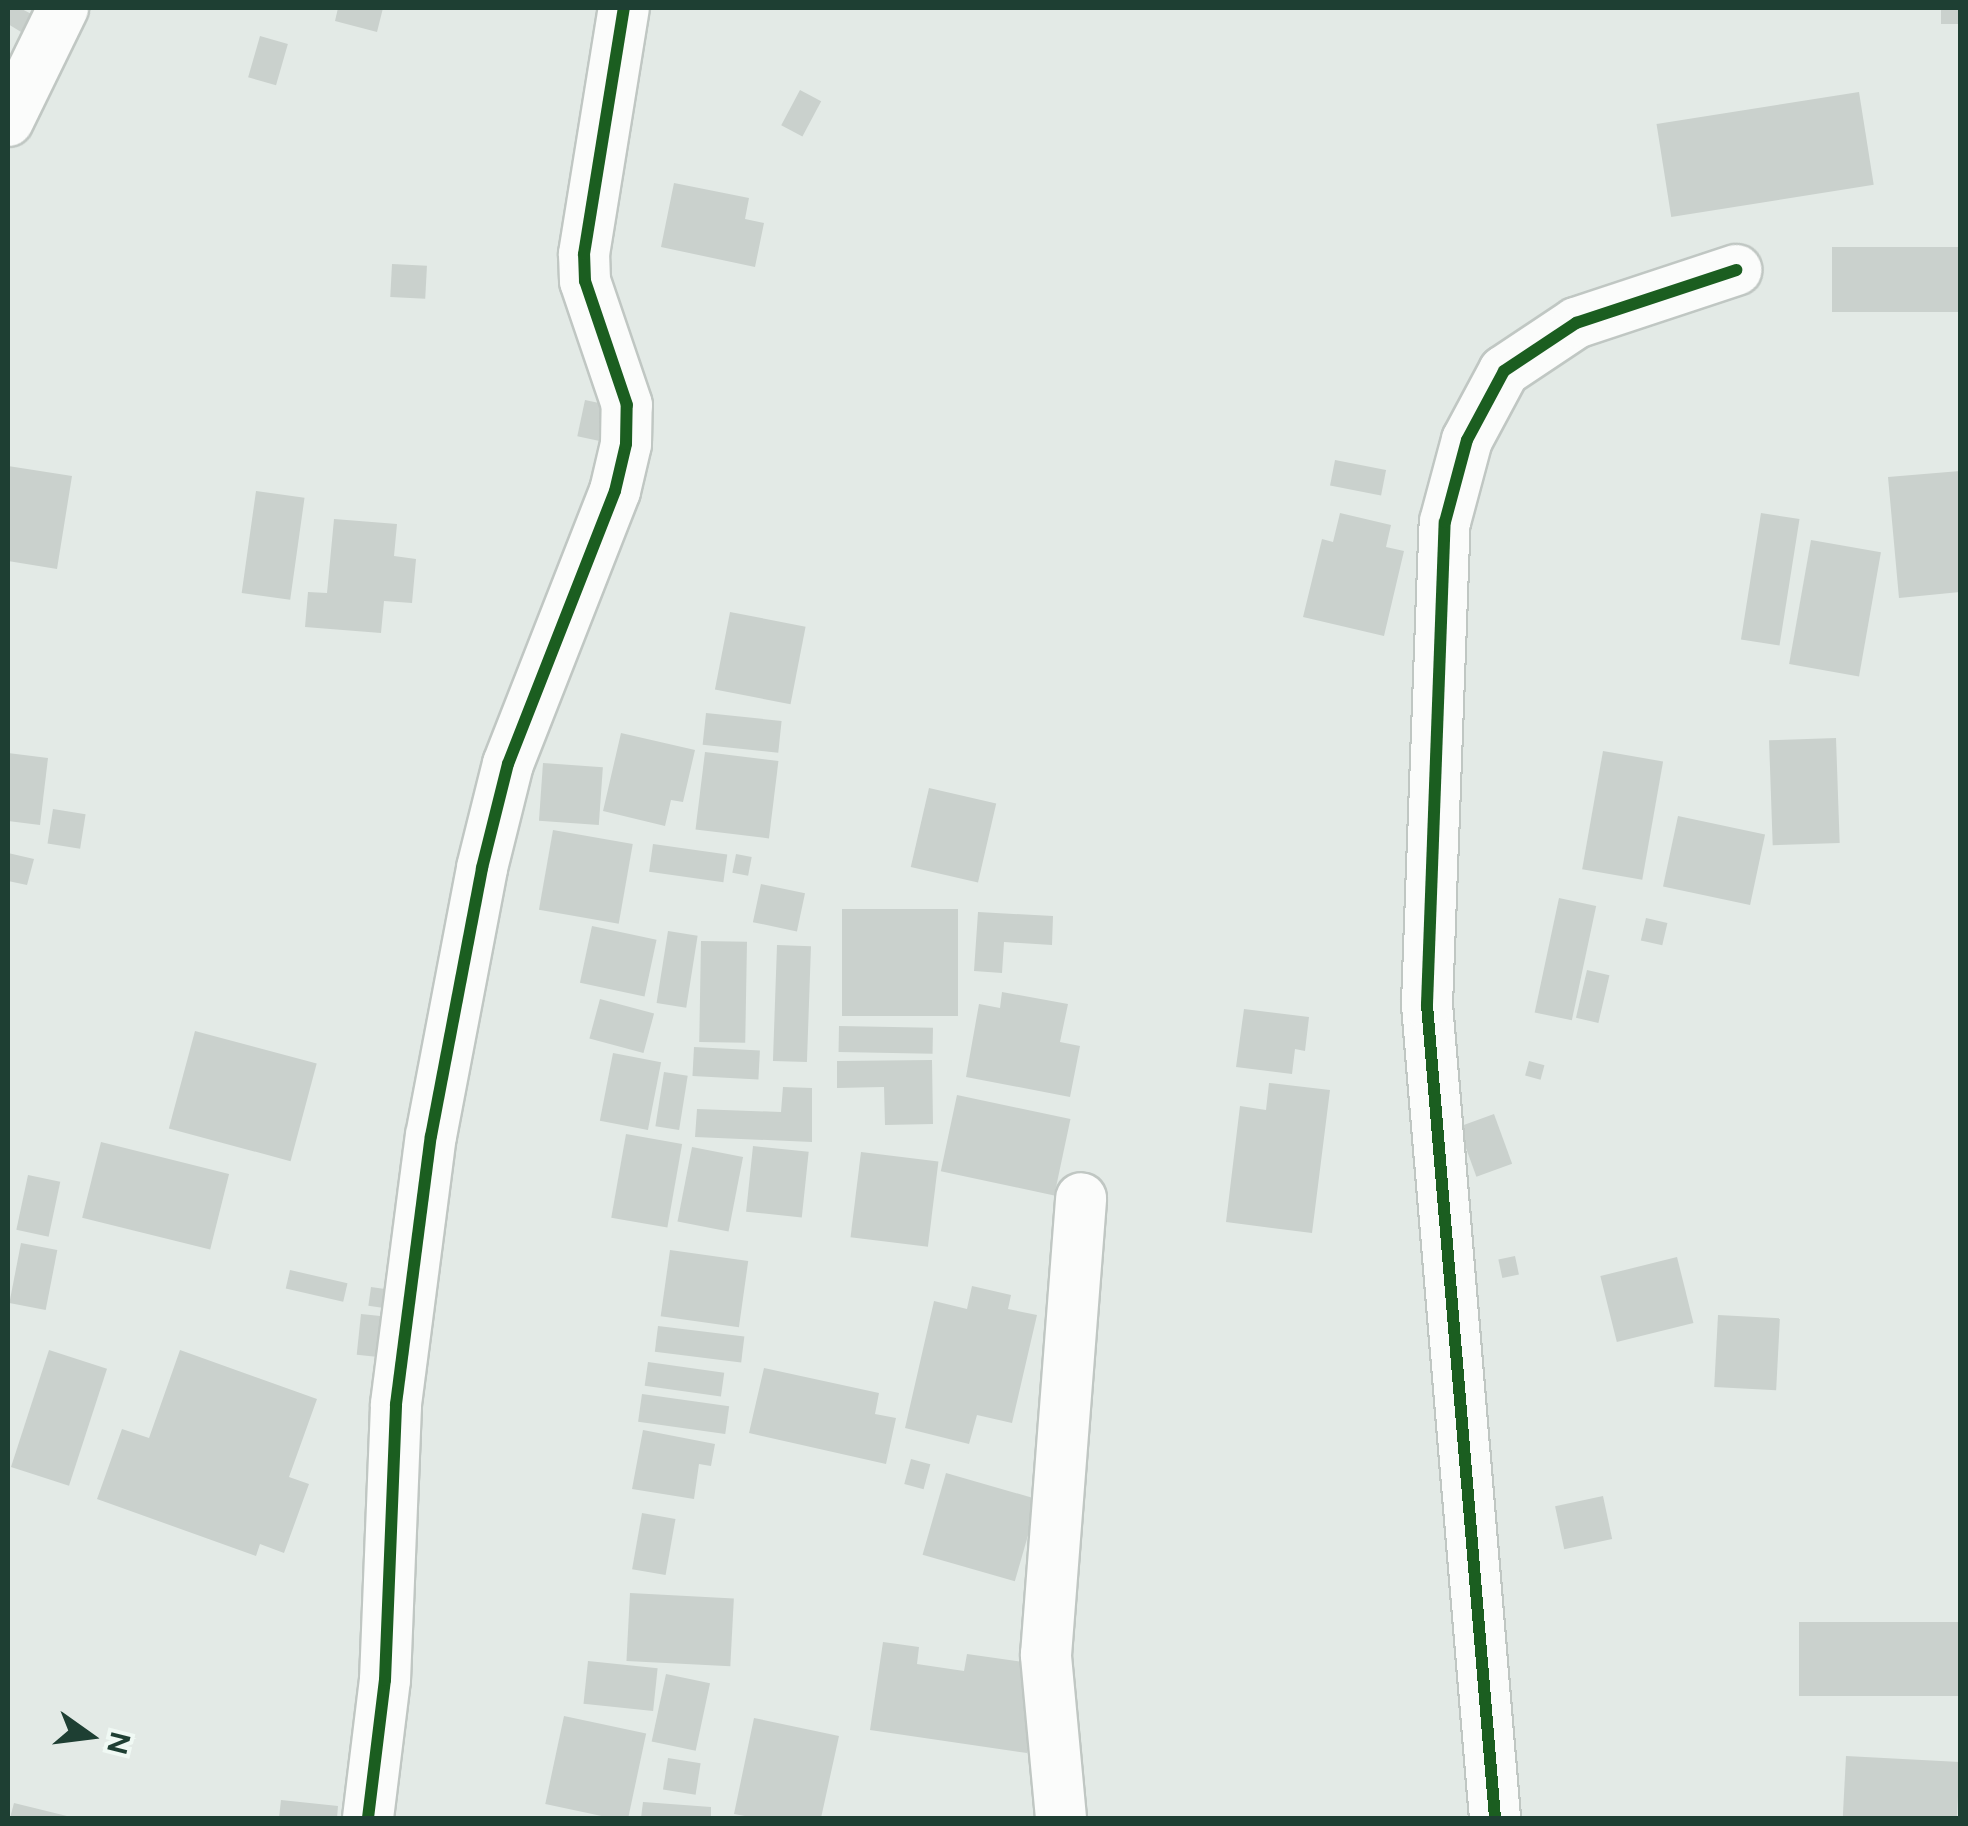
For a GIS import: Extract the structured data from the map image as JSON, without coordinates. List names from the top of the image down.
{
  "north": "right"
}
